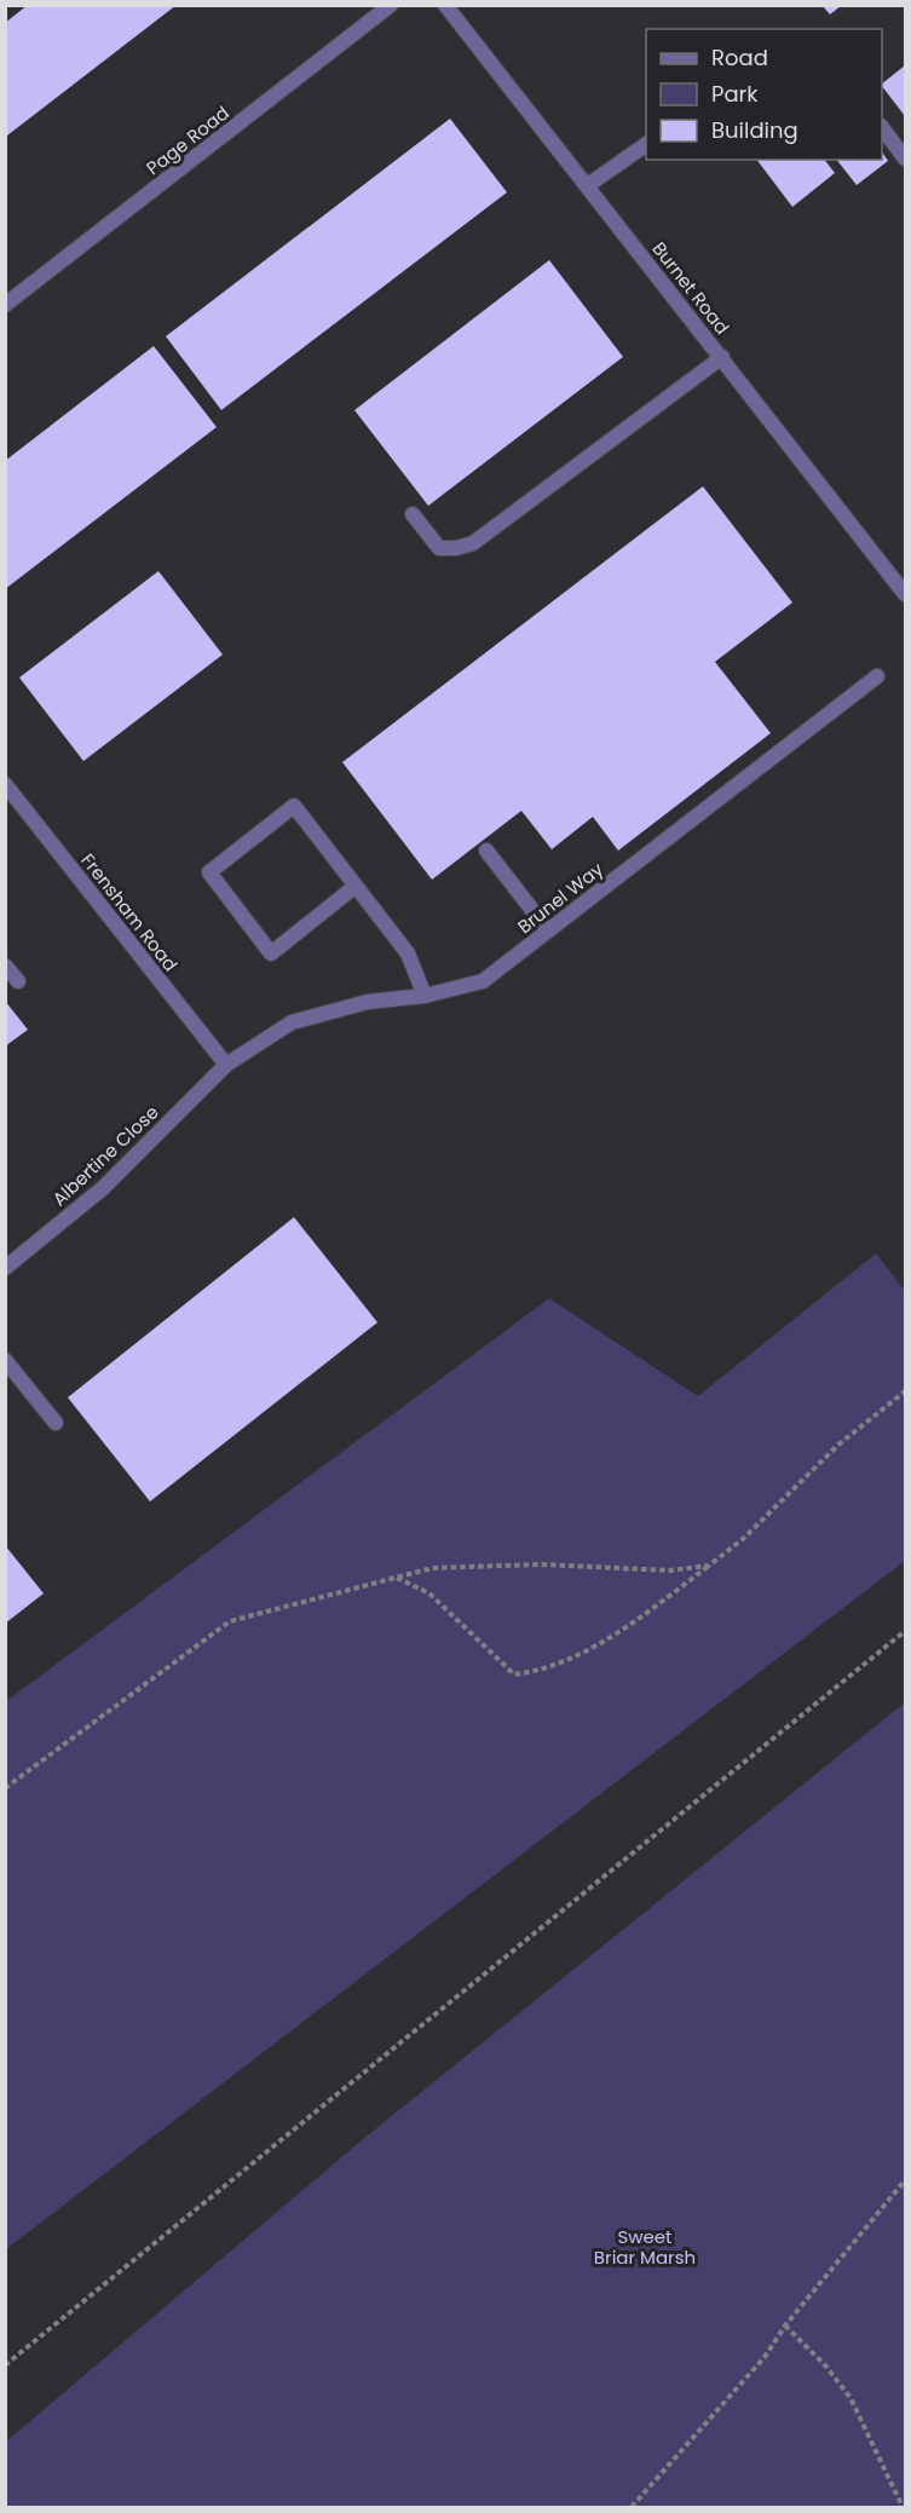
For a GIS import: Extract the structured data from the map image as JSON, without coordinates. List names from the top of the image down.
{
  "streets": {
    "street": [
      "Page Road",
      "Burnet Road",
      "Brunel Way",
      "Frensham Road",
      "Albertine Close"
    ]
  },
  "crossings": [
    ["Brunel Way", "Frensham Road"],
    ["Brunel Way", "Albertine Close"],
    ["Frensham Road", "Albertine Close"]
  ],
  "parks": ["Sweet Briar Marsh"],
  "legend": ["Road", "Park", "Building"]
}
